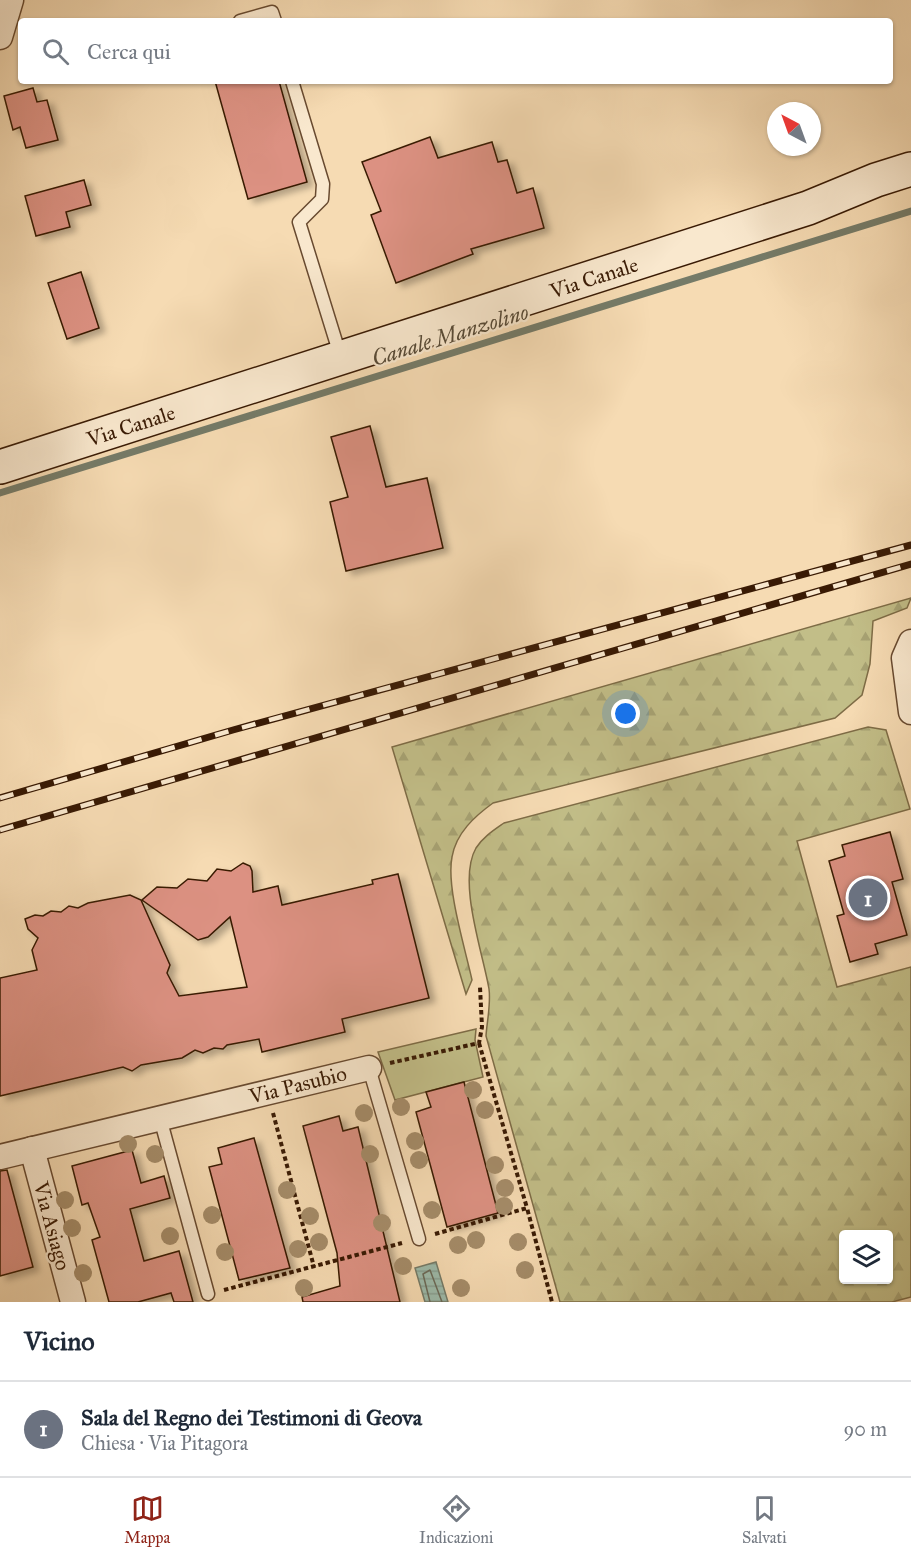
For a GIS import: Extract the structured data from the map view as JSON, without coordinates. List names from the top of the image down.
{
  "streets": {
    "street": ["Via Canale", "Via Pasubio", "Via Asiago"]
  },
  "crossings": [
    ["Via Pasubio", "Via Asiago"]
  ],
  "water": ["Canale Manzolino"],
  "north": "top left",
  "page": {
    "search": "Cerca qui",
    "pins": "1",
    "heading": "Vicino",
    "list": [
      {
        "mark": "1",
        "name": "Sala del Regno dei Testimoni di Geova",
        "note": "Chiesa · Via Pitagora",
        "value": "90 m"
      }
    ],
    "nav": ["Mappa", "Indicazioni", "Salvati"]
  }
}
